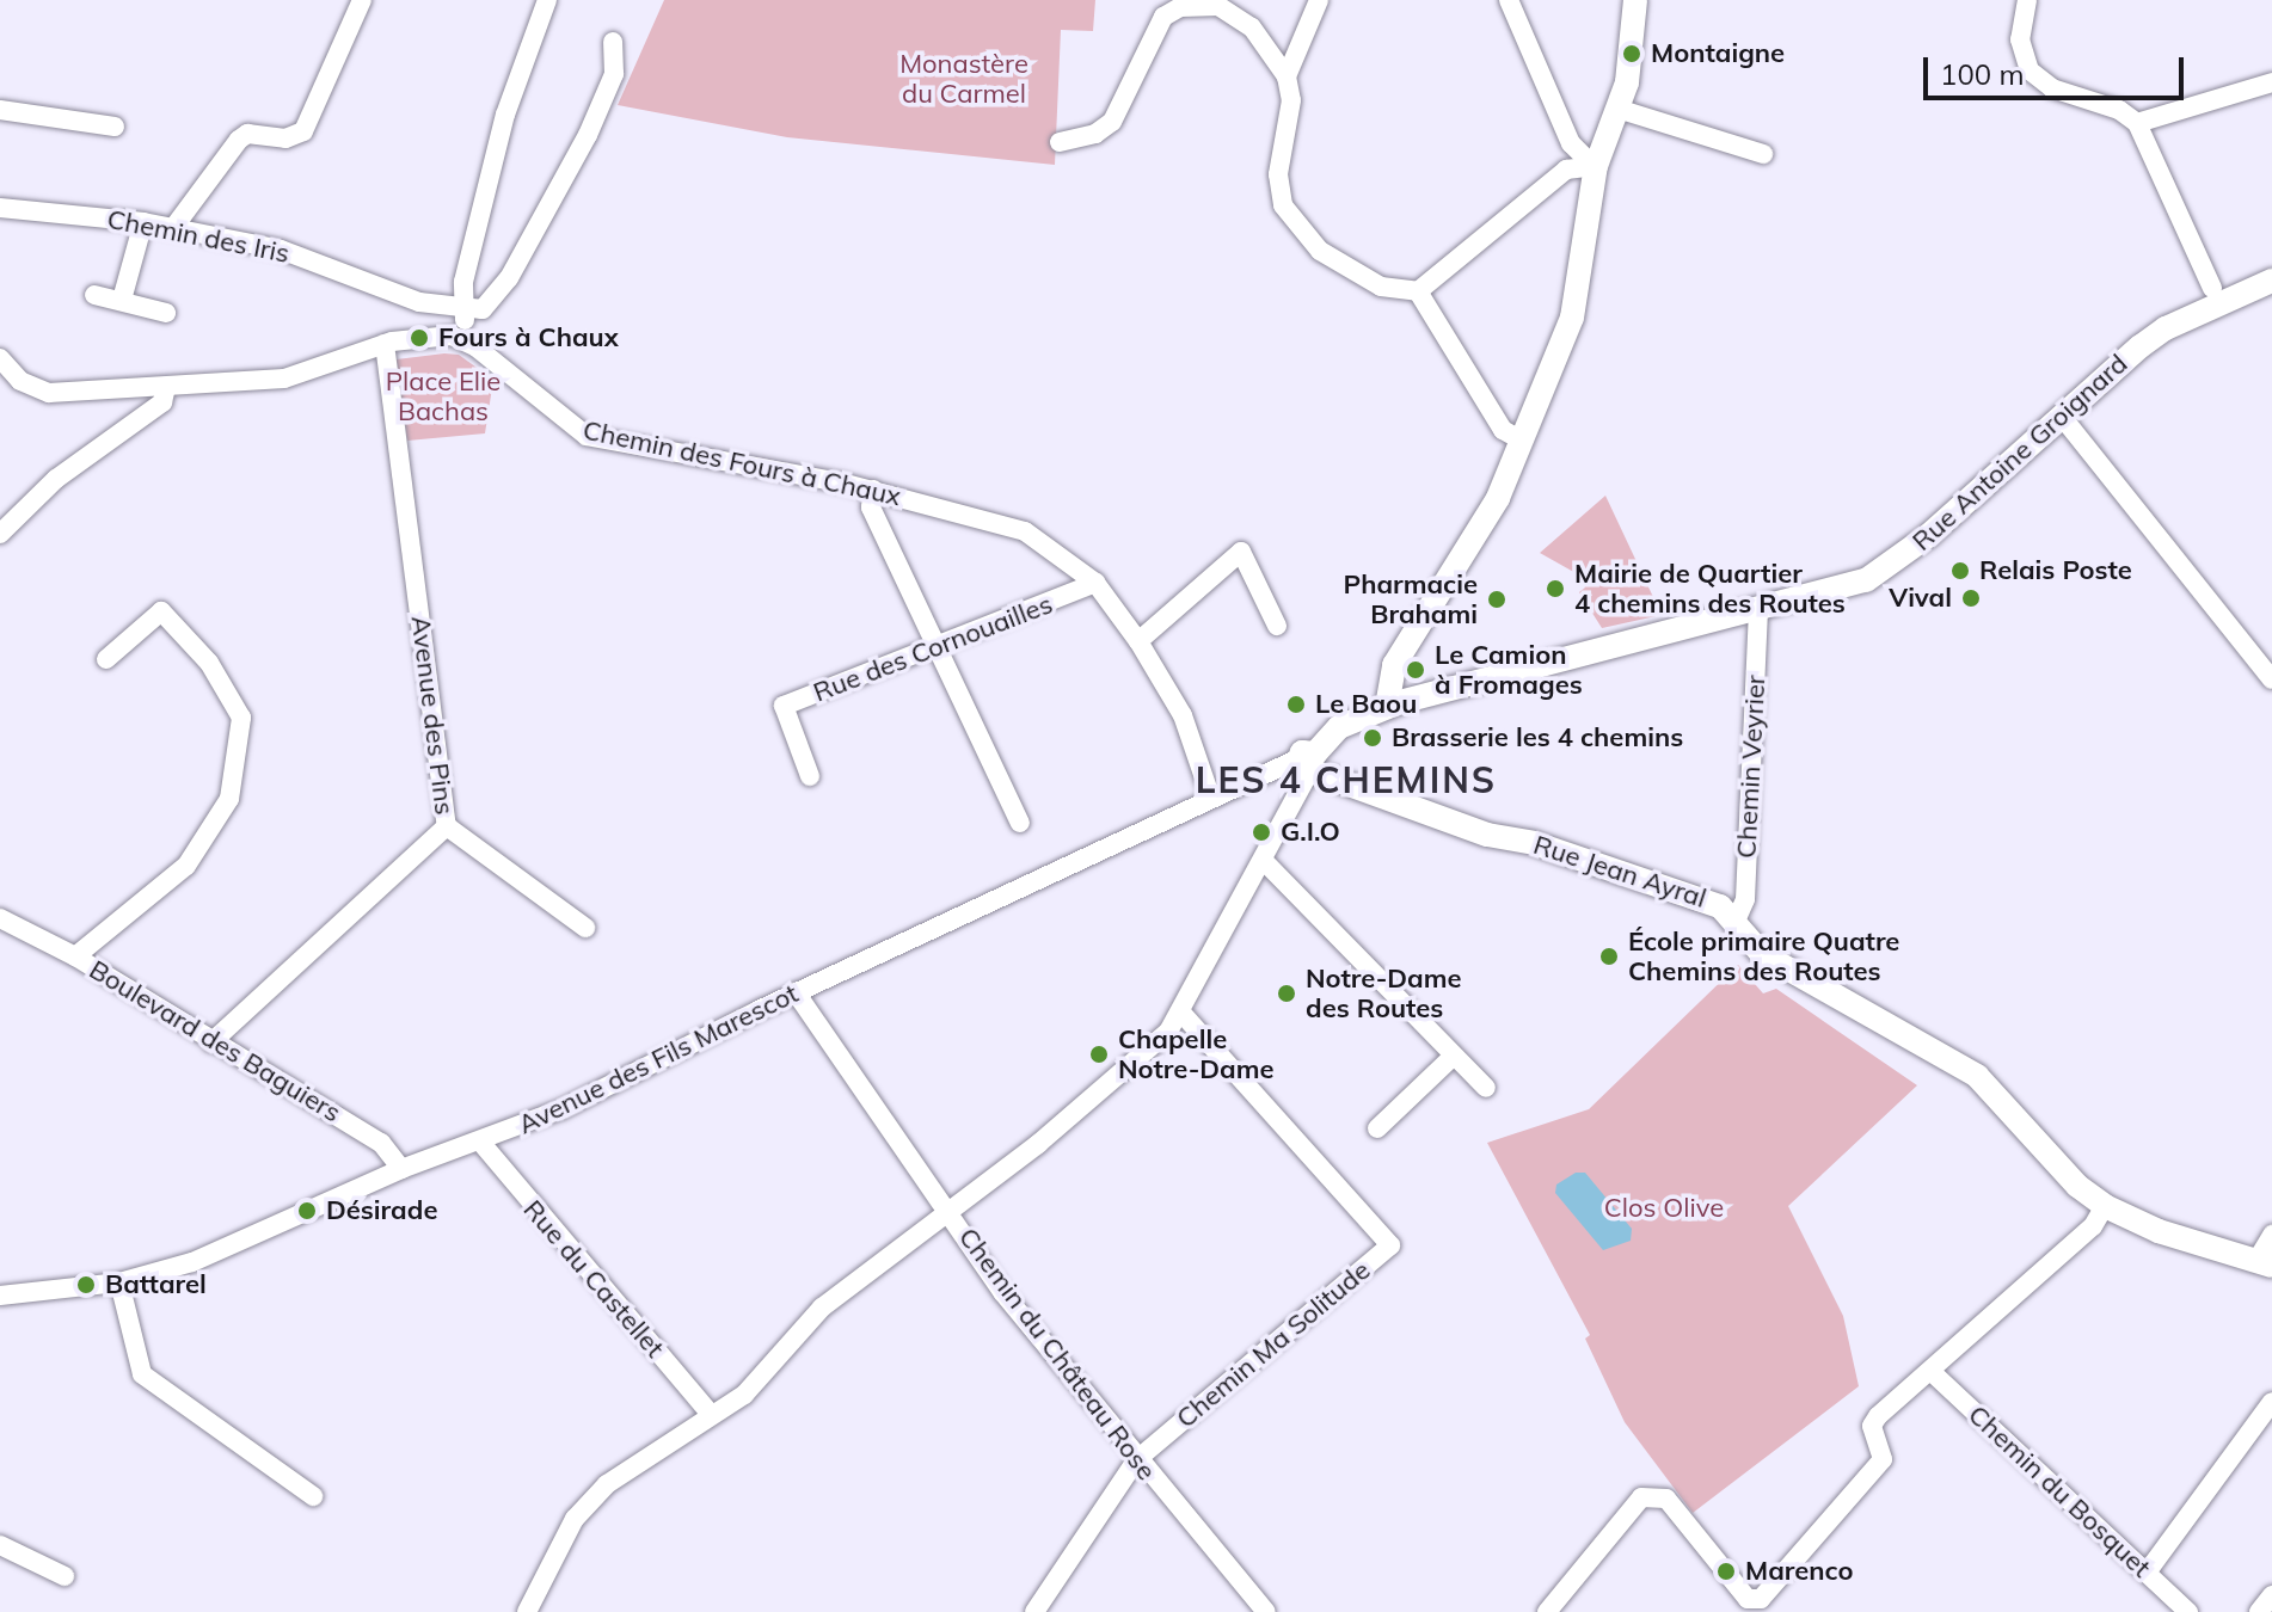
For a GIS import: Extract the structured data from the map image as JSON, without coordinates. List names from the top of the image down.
{
  "streets": {
    "main road": ["Rue Antoine Groignard", "Rue Jean Ayral"],
    "street": [
      "Chemin des Iris",
      "Chemin des Fours à Chaux",
      "Rue des Cornouailles",
      "Avenue des Pins",
      "Chemin Veyrier",
      "Boulevard des Baguiers",
      "Avenue des Fils Marescot",
      "Rue du Castellet",
      "Chemin Ma Solitude",
      "Chemin du Château Rose",
      "Chemin du Bosquet"
    ]
  },
  "crossings": [
    ["Rue Antoine Groignard", "Chemin Veyrier"],
    ["Chemin des Fours à Chaux", "Rue des Cornouailles"],
    ["Chemin des Fours à Chaux", "Avenue des Fils Marescot"],
    ["Avenue des Pins", "Boulevard des Baguiers"],
    ["Chemin Veyrier", "Rue Jean Ayral"],
    ["Rue Jean Ayral", "Avenue des Fils Marescot"],
    ["Boulevard des Baguiers", "Avenue des Fils Marescot"],
    ["Avenue des Fils Marescot", "Rue du Castellet"],
    ["Avenue des Fils Marescot", "Chemin du Château Rose"],
    ["Chemin Ma Solitude", "Chemin du Château Rose"]
  ],
  "districts": ["LES 4 CHEMINS"],
  "parks": ["Monastère du Carmel", "Place Elie Bachas", "Clos Olive"],
  "places": [
    "Montaigne",
    "Fours à Chaux",
    "Relais Poste",
    "Mairie de Quartier 4 chemins des Routes",
    "Vival",
    "Pharmacie Brahami",
    "Le Camion à Fromages",
    "Le Baou",
    "Brasserie les 4 chemins",
    "G.I.O",
    "École primaire Quatre Chemins des Routes",
    "Notre-Dame des Routes",
    "Chapelle Notre-Dame",
    "Désirade",
    "Battarel",
    "Marenco"
  ],
  "scale_bar": "100 m"
}
